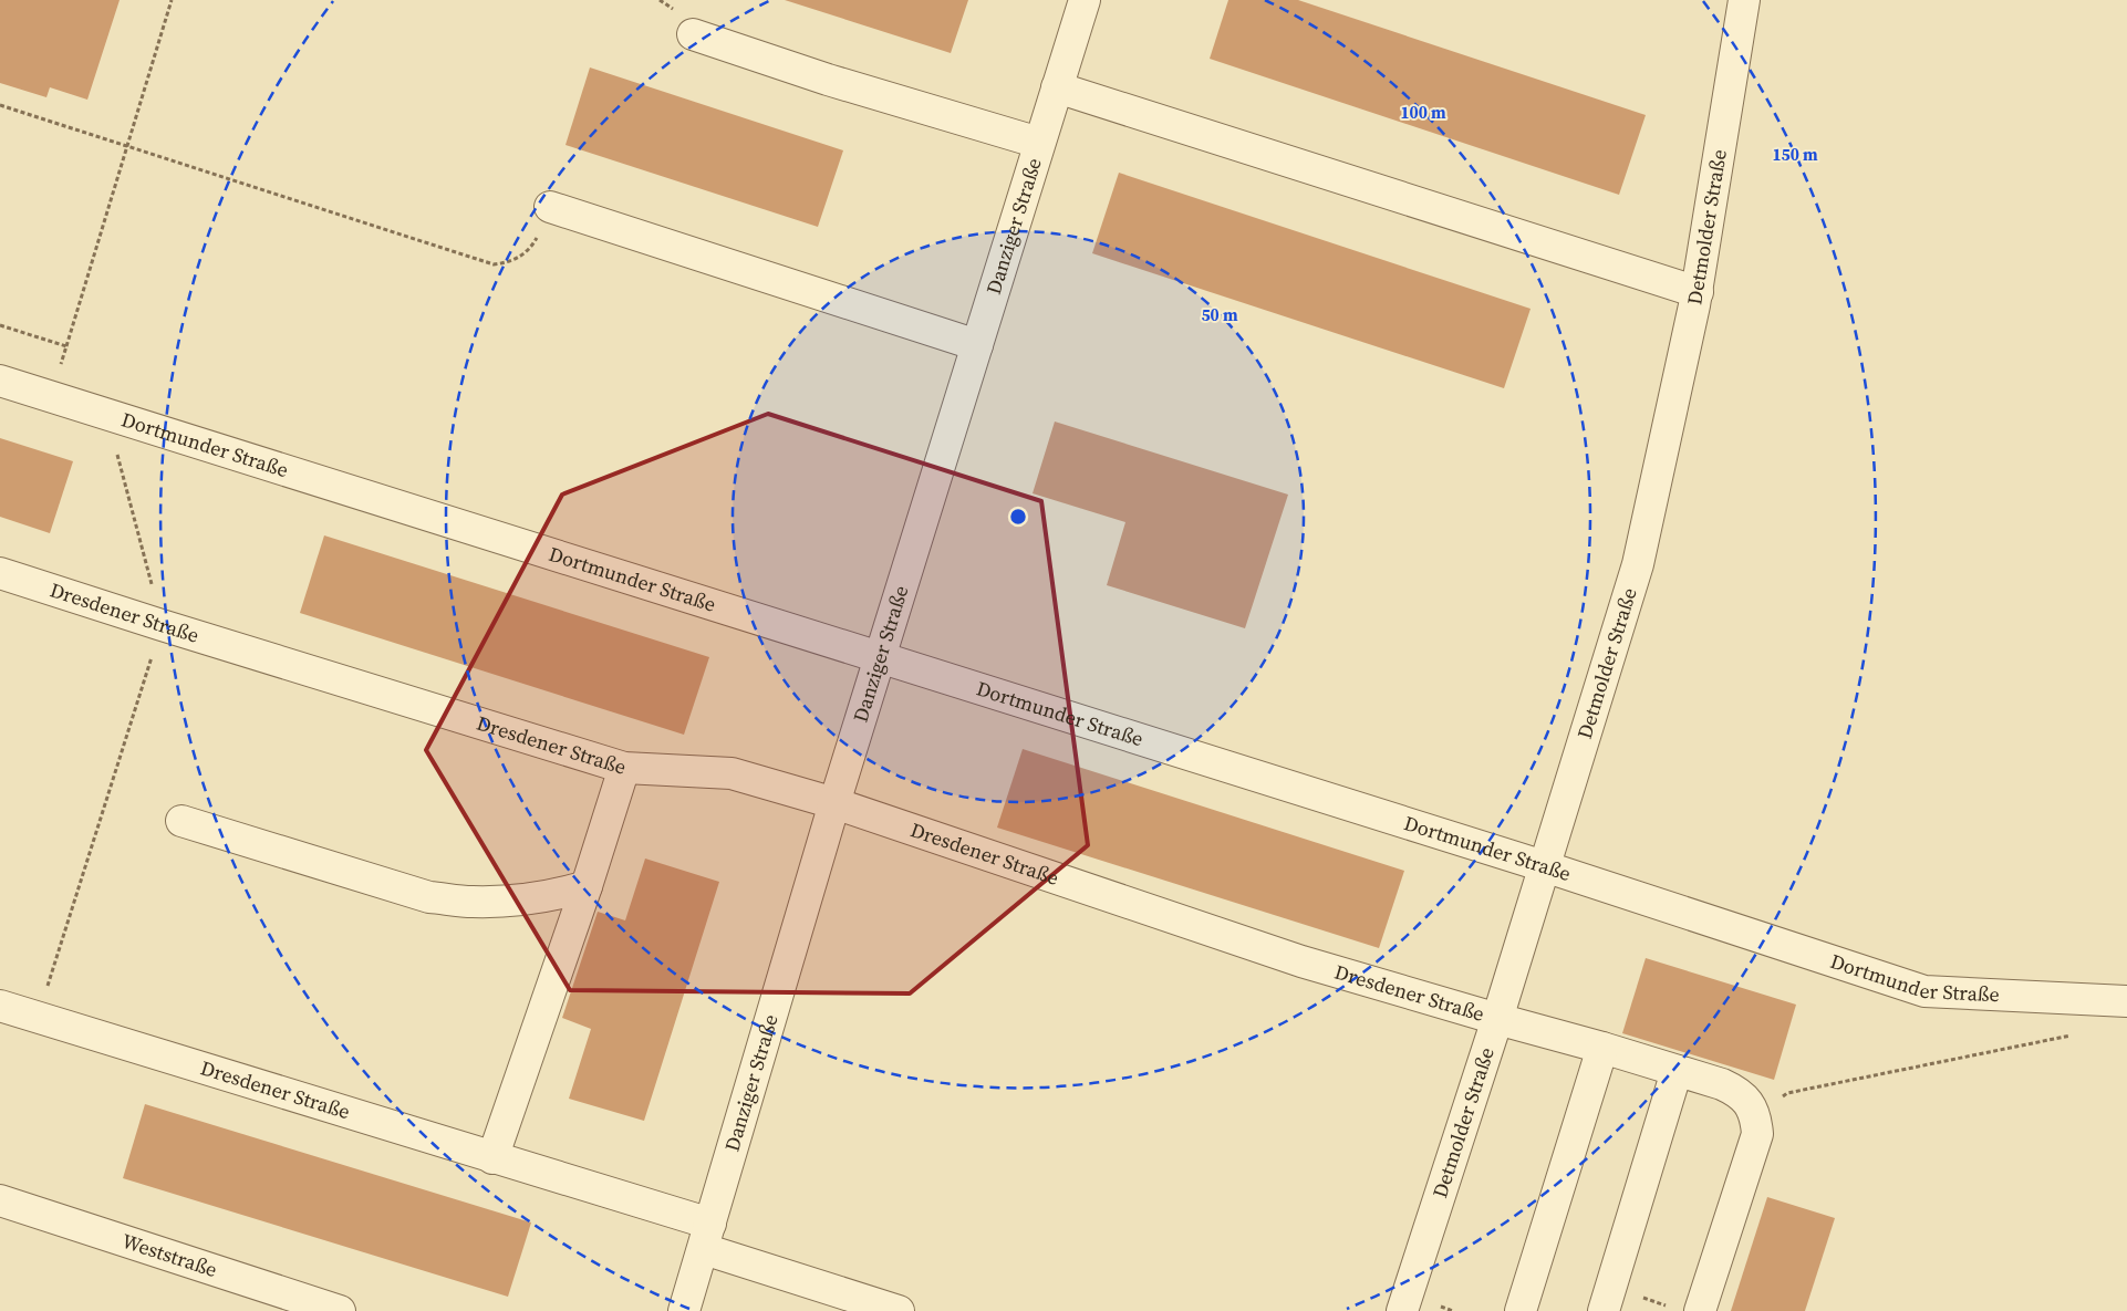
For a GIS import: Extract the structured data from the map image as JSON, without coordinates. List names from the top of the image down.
{
  "streets": {
    "lane": [
      "Danziger Straße",
      "Detmolder Straße",
      "Dortmunder Straße",
      "Dresdener Straße",
      "Weststraße"
    ]
  },
  "crossings": [
    ["Danziger Straße", "Dortmunder Straße"],
    ["Danziger Straße", "Dresdener Straße"],
    ["Detmolder Straße", "Dortmunder Straße"],
    ["Detmolder Straße", "Dresdener Straße"]
  ],
  "rings": ["100 m", "150 m", "50 m"]
}
